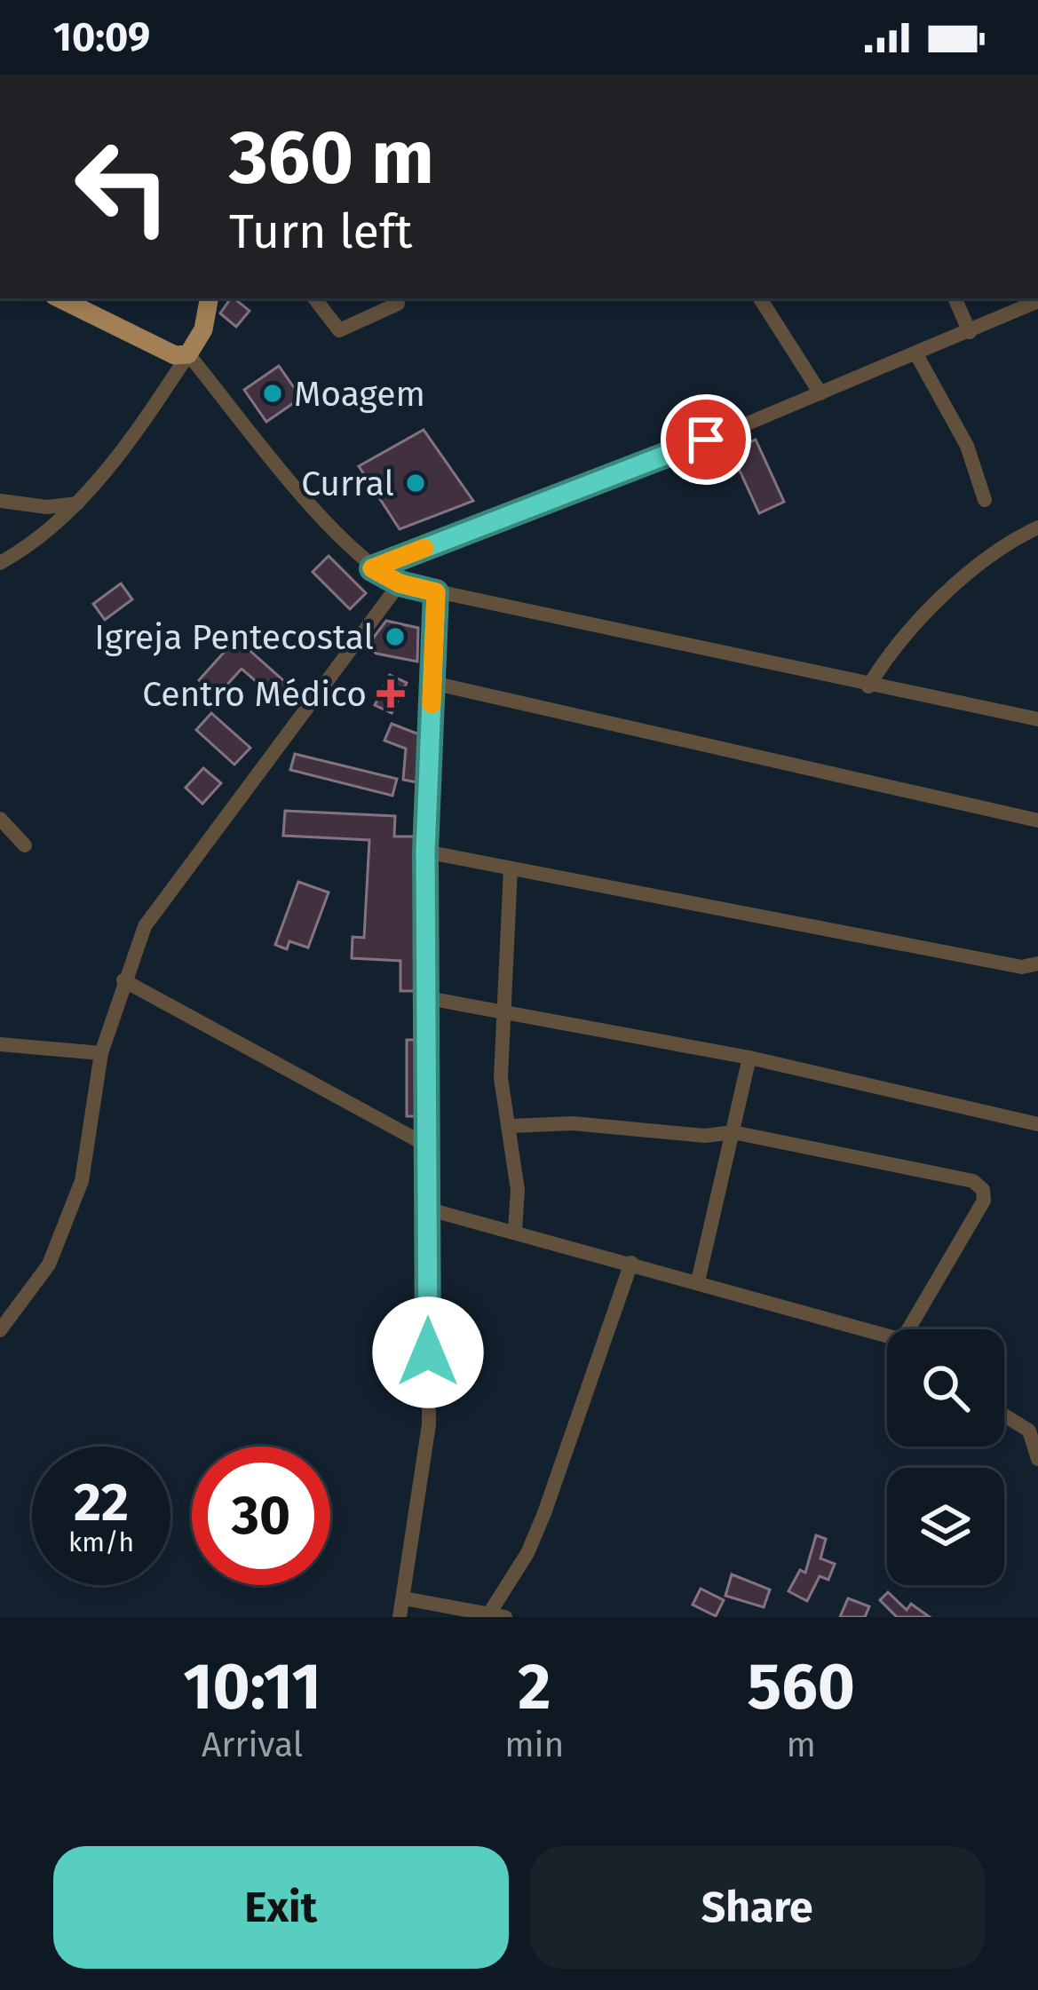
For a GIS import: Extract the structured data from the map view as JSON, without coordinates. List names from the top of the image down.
{
  "places": {
    "other": ["Moagem", "Curral", "Igreja Pentecostal"],
    "health": ["Centro Médico"]
  },
  "page": {
    "status": "10:09",
    "turn": ["360 m", "Turn left"],
    "speed": "22 km/h",
    "limit": "30",
    "eta": [
      "10:11",
      "Arrival",
      "2",
      "min",
      "560",
      "m"
    ],
    "buttons": ["Exit", "Share"]
  }
}
